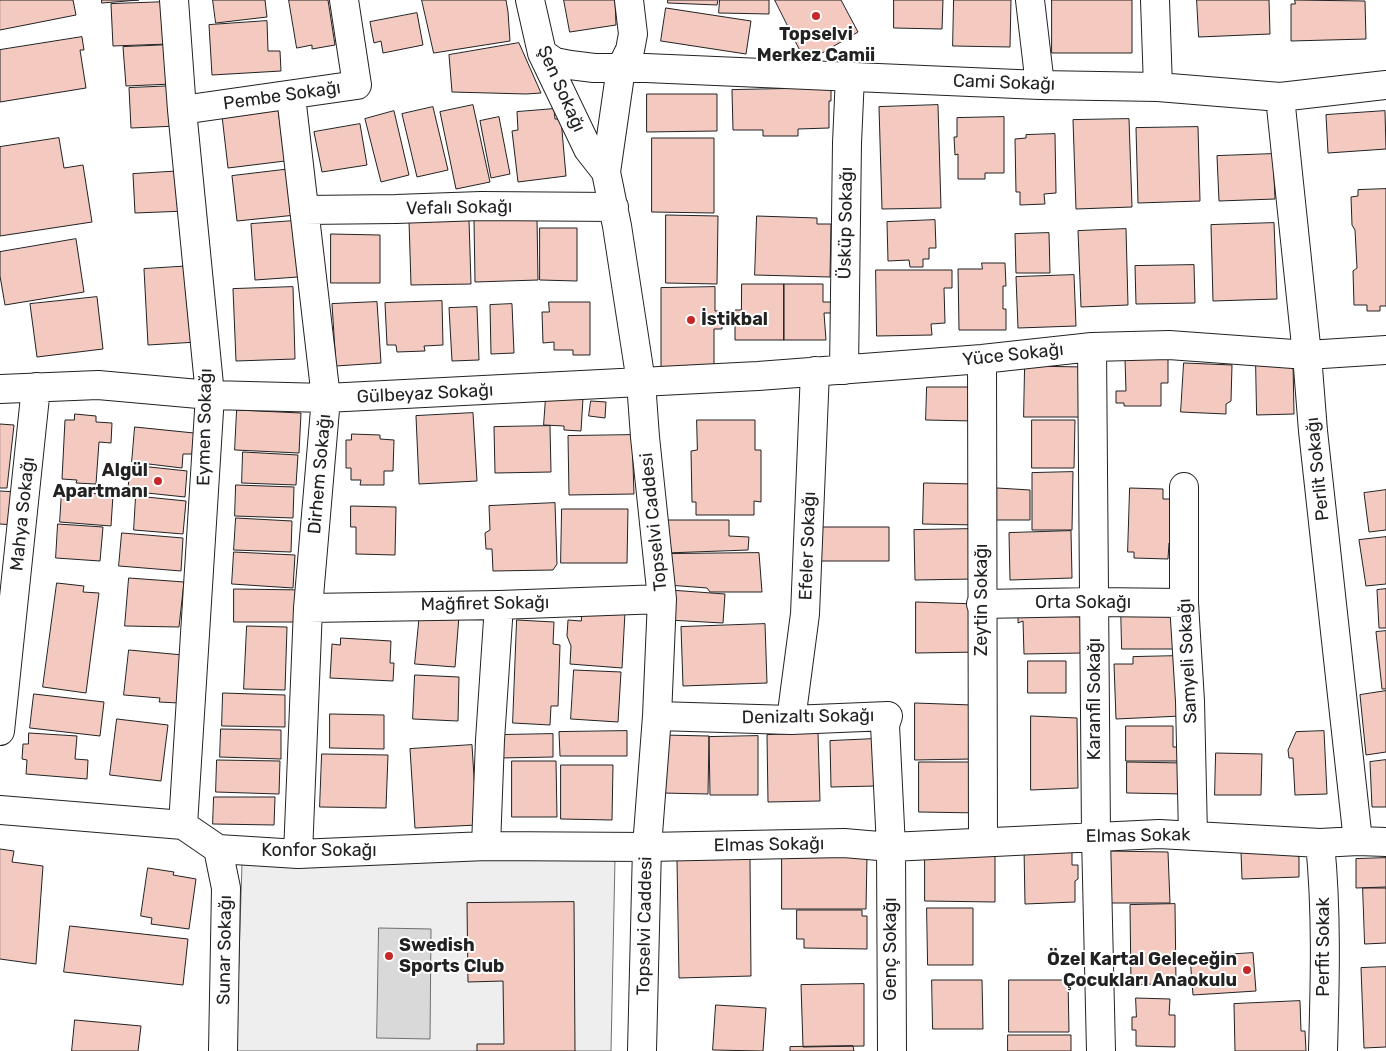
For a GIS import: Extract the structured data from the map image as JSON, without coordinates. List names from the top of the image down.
{
  "streets": {
    "street": [
      "Cami Sokağı",
      "Şen Sokağı",
      "Pembe Sokağı",
      "Vefalı Sokağı",
      "Üsküp Sokağı",
      "Yüce Sokağı",
      "Gülbeyaz Sokağı",
      "Eymen Sokağı",
      "Perlit Sokağı",
      "Dirhem Sokağı",
      "Mahya Sokağı",
      "Topselvi Caddesi",
      "Efeler Sokağı",
      "Zeytin Sokağı",
      "Orta Sokağı",
      "Mağfiret Sokağı",
      "Samyeli Sokağı",
      "Karanfil Sokağı",
      "Denizaltı Sokağı",
      "Elmas Sokak",
      "Elmas Sokağı",
      "Konfor Sokağı",
      "Perfit Sokak",
      "Genç Sokağı",
      "Sunar Sokağı"
    ]
  },
  "crossings": [
    ["Cami Sokağı", "Şen Sokağı"],
    ["Cami Sokağı", "Üsküp Sokağı"],
    ["Cami Sokağı", "Perlit Sokağı"],
    ["Cami Sokağı", "Topselvi Caddesi"],
    ["Şen Sokağı", "Topselvi Caddesi"],
    ["Pembe Sokağı", "Eymen Sokağı"],
    ["Pembe Sokağı", "Dirhem Sokağı"],
    ["Vefalı Sokağı", "Dirhem Sokağı"],
    ["Vefalı Sokağı", "Topselvi Caddesi"],
    ["Üsküp Sokağı", "Yüce Sokağı"],
    ["Yüce Sokağı", "Gülbeyaz Sokağı"],
    ["Yüce Sokağı", "Perlit Sokağı"],
    ["Yüce Sokağı", "Topselvi Caddesi"],
    ["Yüce Sokağı", "Efeler Sokağı"],
    ["Yüce Sokağı", "Zeytin Sokağı"],
    ["Yüce Sokağı", "Karanfil Sokağı"],
    ["Gülbeyaz Sokağı", "Eymen Sokağı"],
    ["Gülbeyaz Sokağı", "Dirhem Sokağı"],
    ["Gülbeyaz Sokağı", "Mahya Sokağı"],
    ["Gülbeyaz Sokağı", "Topselvi Caddesi"],
    ["Perlit Sokağı", "Elmas Sokak"],
    ["Dirhem Sokağı", "Mağfiret Sokağı"],
    ["Dirhem Sokağı", "Konfor Sokağı"],
    ["Topselvi Caddesi", "Mağfiret Sokağı"],
    ["Topselvi Caddesi", "Denizaltı Sokağı"],
    ["Topselvi Caddesi", "Elmas Sokağı"],
    ["Topselvi Caddesi", "Konfor Sokağı"],
    ["Efeler Sokağı", "Denizaltı Sokağı"],
    ["Zeytin Sokağı", "Orta Sokağı"],
    ["Zeytin Sokağı", "Elmas Sokak"],
    ["Orta Sokağı", "Samyeli Sokağı"],
    ["Orta Sokağı", "Karanfil Sokağı"],
    ["Samyeli Sokağı", "Elmas Sokak"],
    ["Karanfil Sokağı", "Elmas Sokak"],
    ["Denizaltı Sokağı", "Elmas Sokak"],
    ["Denizaltı Sokağı", "Elmas Sokağı"],
    ["Denizaltı Sokağı", "Genç Sokağı"],
    ["Elmas Sokak", "Elmas Sokağı"],
    ["Elmas Sokak", "Perfit Sokak"],
    ["Elmas Sokak", "Genç Sokağı"],
    ["Elmas Sokağı", "Konfor Sokağı"],
    ["Elmas Sokağı", "Genç Sokağı"],
    ["Konfor Sokağı", "Sunar Sokağı"]
  ],
  "places": [
    "Topselvi Merkez Camii",
    "İstikbal",
    "Algül Apartmanı",
    "Swedish Sports Club",
    "Özel Kartal Geleceğin Çocukları Anaokulu"
  ]
}
